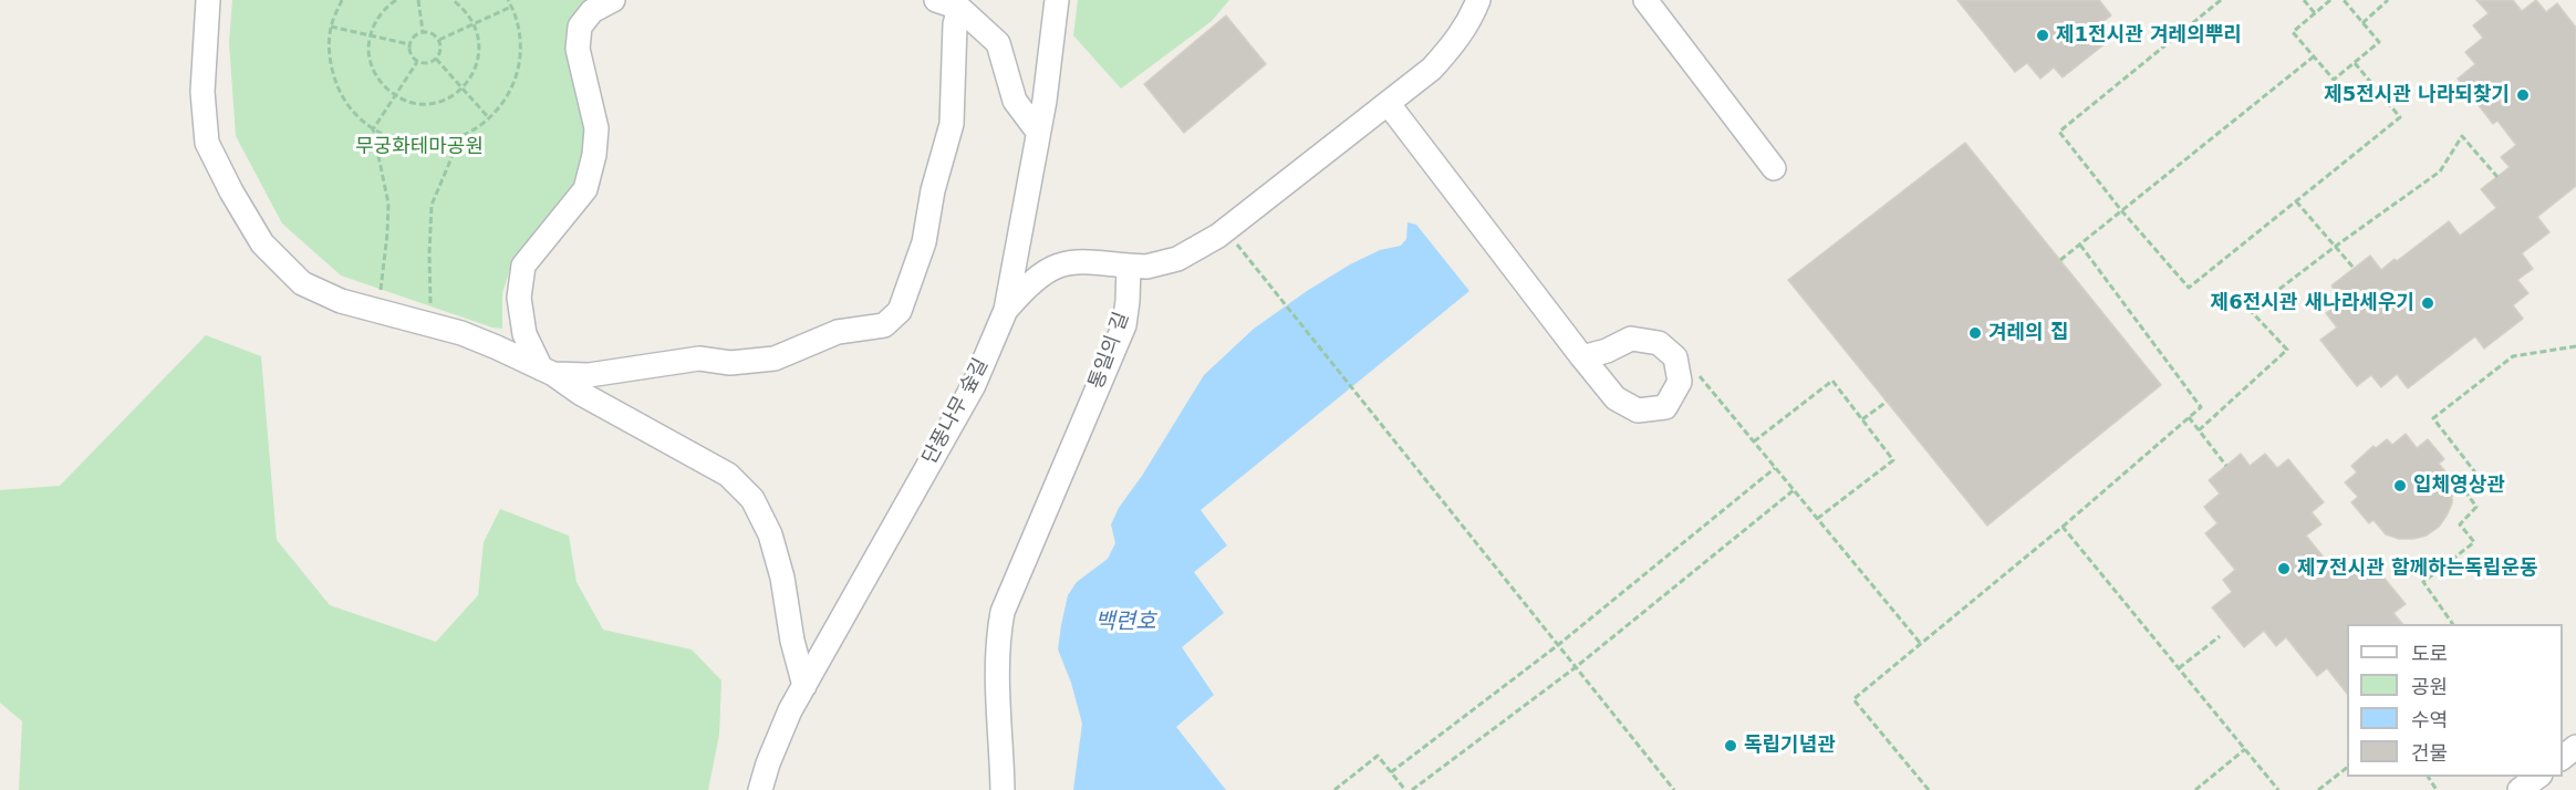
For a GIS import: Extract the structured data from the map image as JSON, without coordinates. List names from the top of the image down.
{
  "streets": {
    "street": ["통일의 길", "단풍나무 숲길"]
  },
  "water": ["백련호"],
  "parks": ["무궁화테마공원"],
  "places": [
    "제1전시관 겨레의뿌리",
    "제5전시관 나라되찾기",
    "제6전시관 새나라세우기",
    "겨레의 집",
    "입체영상관",
    "제7전시관 함께하는독립운동",
    "독립기념관"
  ],
  "legend": [
    "도로",
    "공원",
    "수역",
    "건물"
  ]
}
